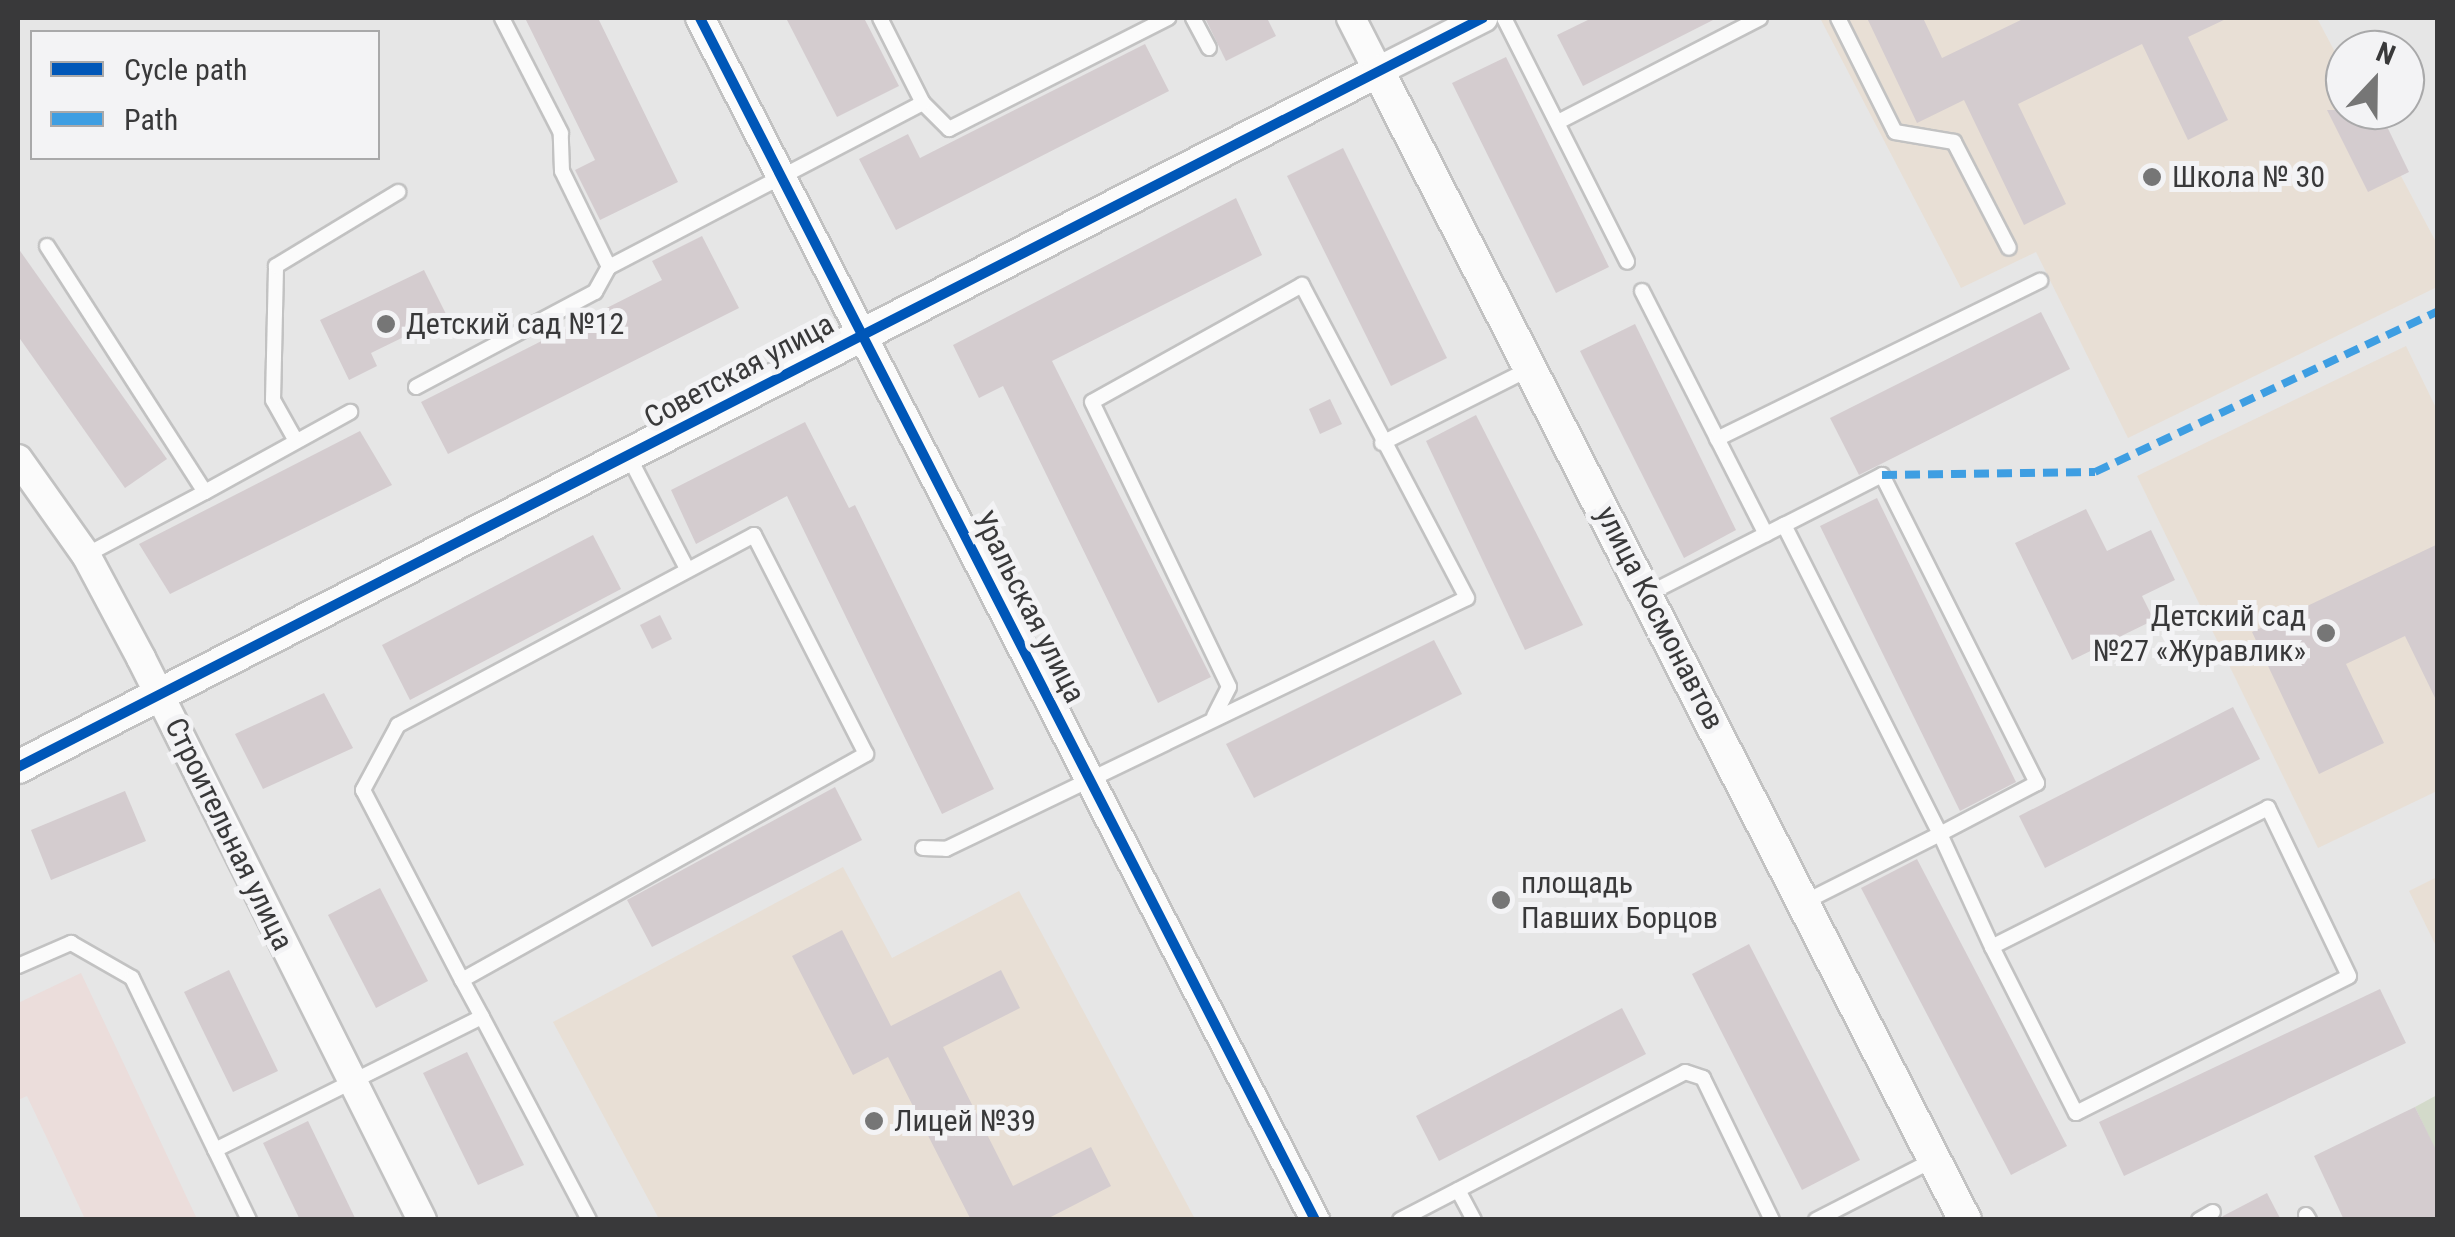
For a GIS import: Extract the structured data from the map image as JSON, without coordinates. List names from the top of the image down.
{
  "streets": {
    "street": [
      "Советская улица",
      "Уральская улица",
      "улица Космонавтов",
      "Строительная улица"
    ]
  },
  "crossings": [
    ["Советская улица", "Уральская улица"],
    ["Советская улица", "улица Космонавтов"],
    ["Советская улица", "Строительная улица"]
  ],
  "places": [
    "Школа № 30",
    "Детский сад №12",
    "Детский сад №27 «Журавлик»",
    "площадь Павших Борцов",
    "Лицей №39"
  ],
  "legend": ["Cycle path", "Path"],
  "north": "top"
}
